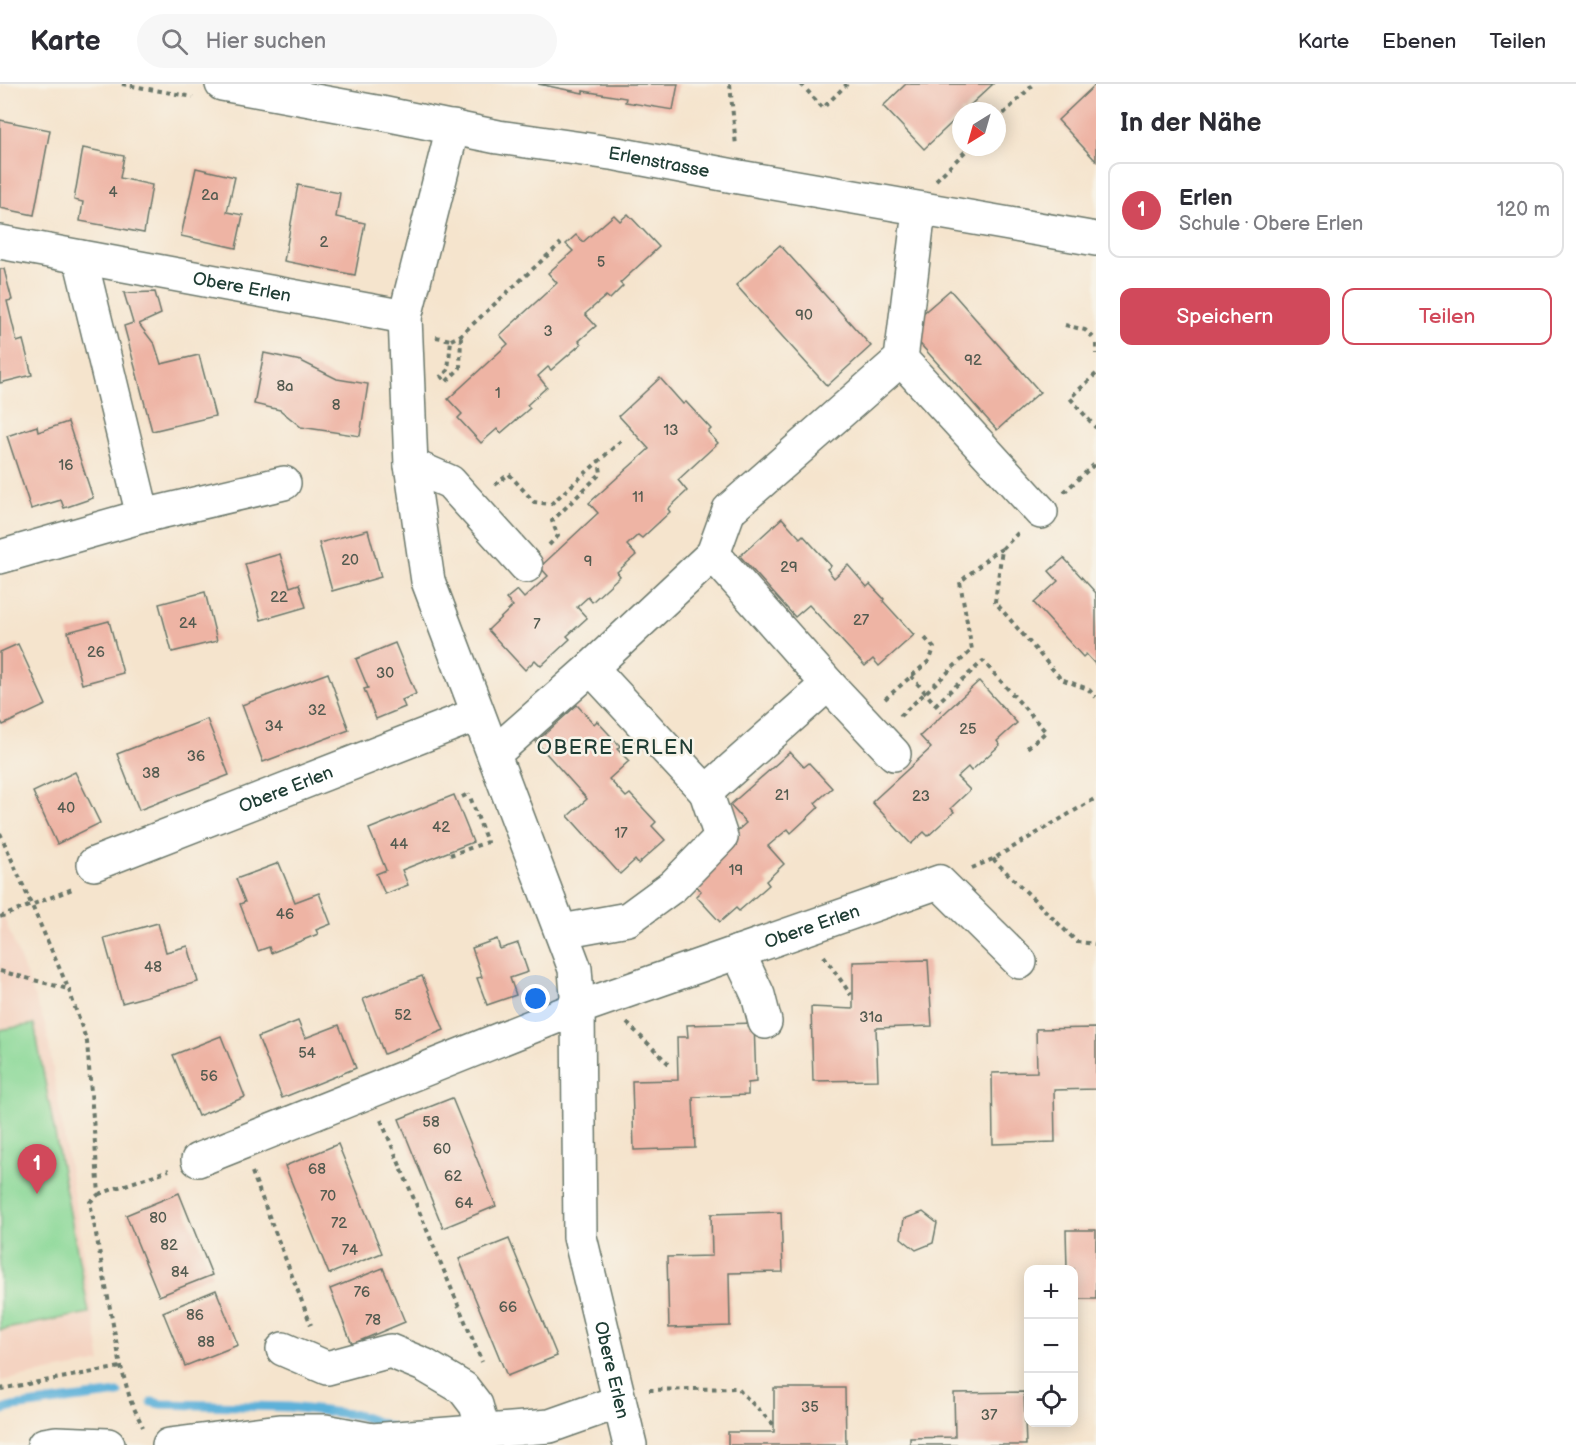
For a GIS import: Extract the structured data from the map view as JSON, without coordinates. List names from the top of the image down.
{
  "streets": {
    "street": ["Erlenstrasse", "Obere Erlen"]
  },
  "crossings": [
    ["Erlenstrasse", "Obere Erlen"]
  ],
  "districts": ["OBERE ERLEN"],
  "house_numbers": [
    "4",
    "2a",
    "2",
    "5",
    "90",
    "3",
    "92",
    "8a",
    "1",
    "8",
    "13",
    "16",
    "11",
    "20",
    "9",
    "29",
    "22",
    "27",
    "24",
    "7",
    "26",
    "30",
    "32",
    "34",
    "25",
    "36",
    "38",
    "21",
    "23",
    "40",
    "42",
    "17",
    "44",
    "19",
    "46",
    "48",
    "52",
    "31a",
    "54",
    "56",
    "58",
    "60",
    "68",
    "62",
    "70",
    "64",
    "80",
    "72",
    "82",
    "74",
    "84",
    "76",
    "66",
    "86",
    "78",
    "88",
    "35",
    "37"
  ],
  "north": "bottom left",
  "page": {
    "header": "Karte",
    "search": "Hier suchen",
    "nav": ["Karte", "Ebenen", "Teilen"],
    "heading": "In der Nähe",
    "list": [
      {
        "mark": "1",
        "name": "Erlen",
        "note": "Schule · Obere Erlen",
        "value": "120 m"
      }
    ],
    "buttons": ["Speichern", "Teilen"],
    "pins": "1",
    "map_buttons": ["+", "−"]
  }
}
